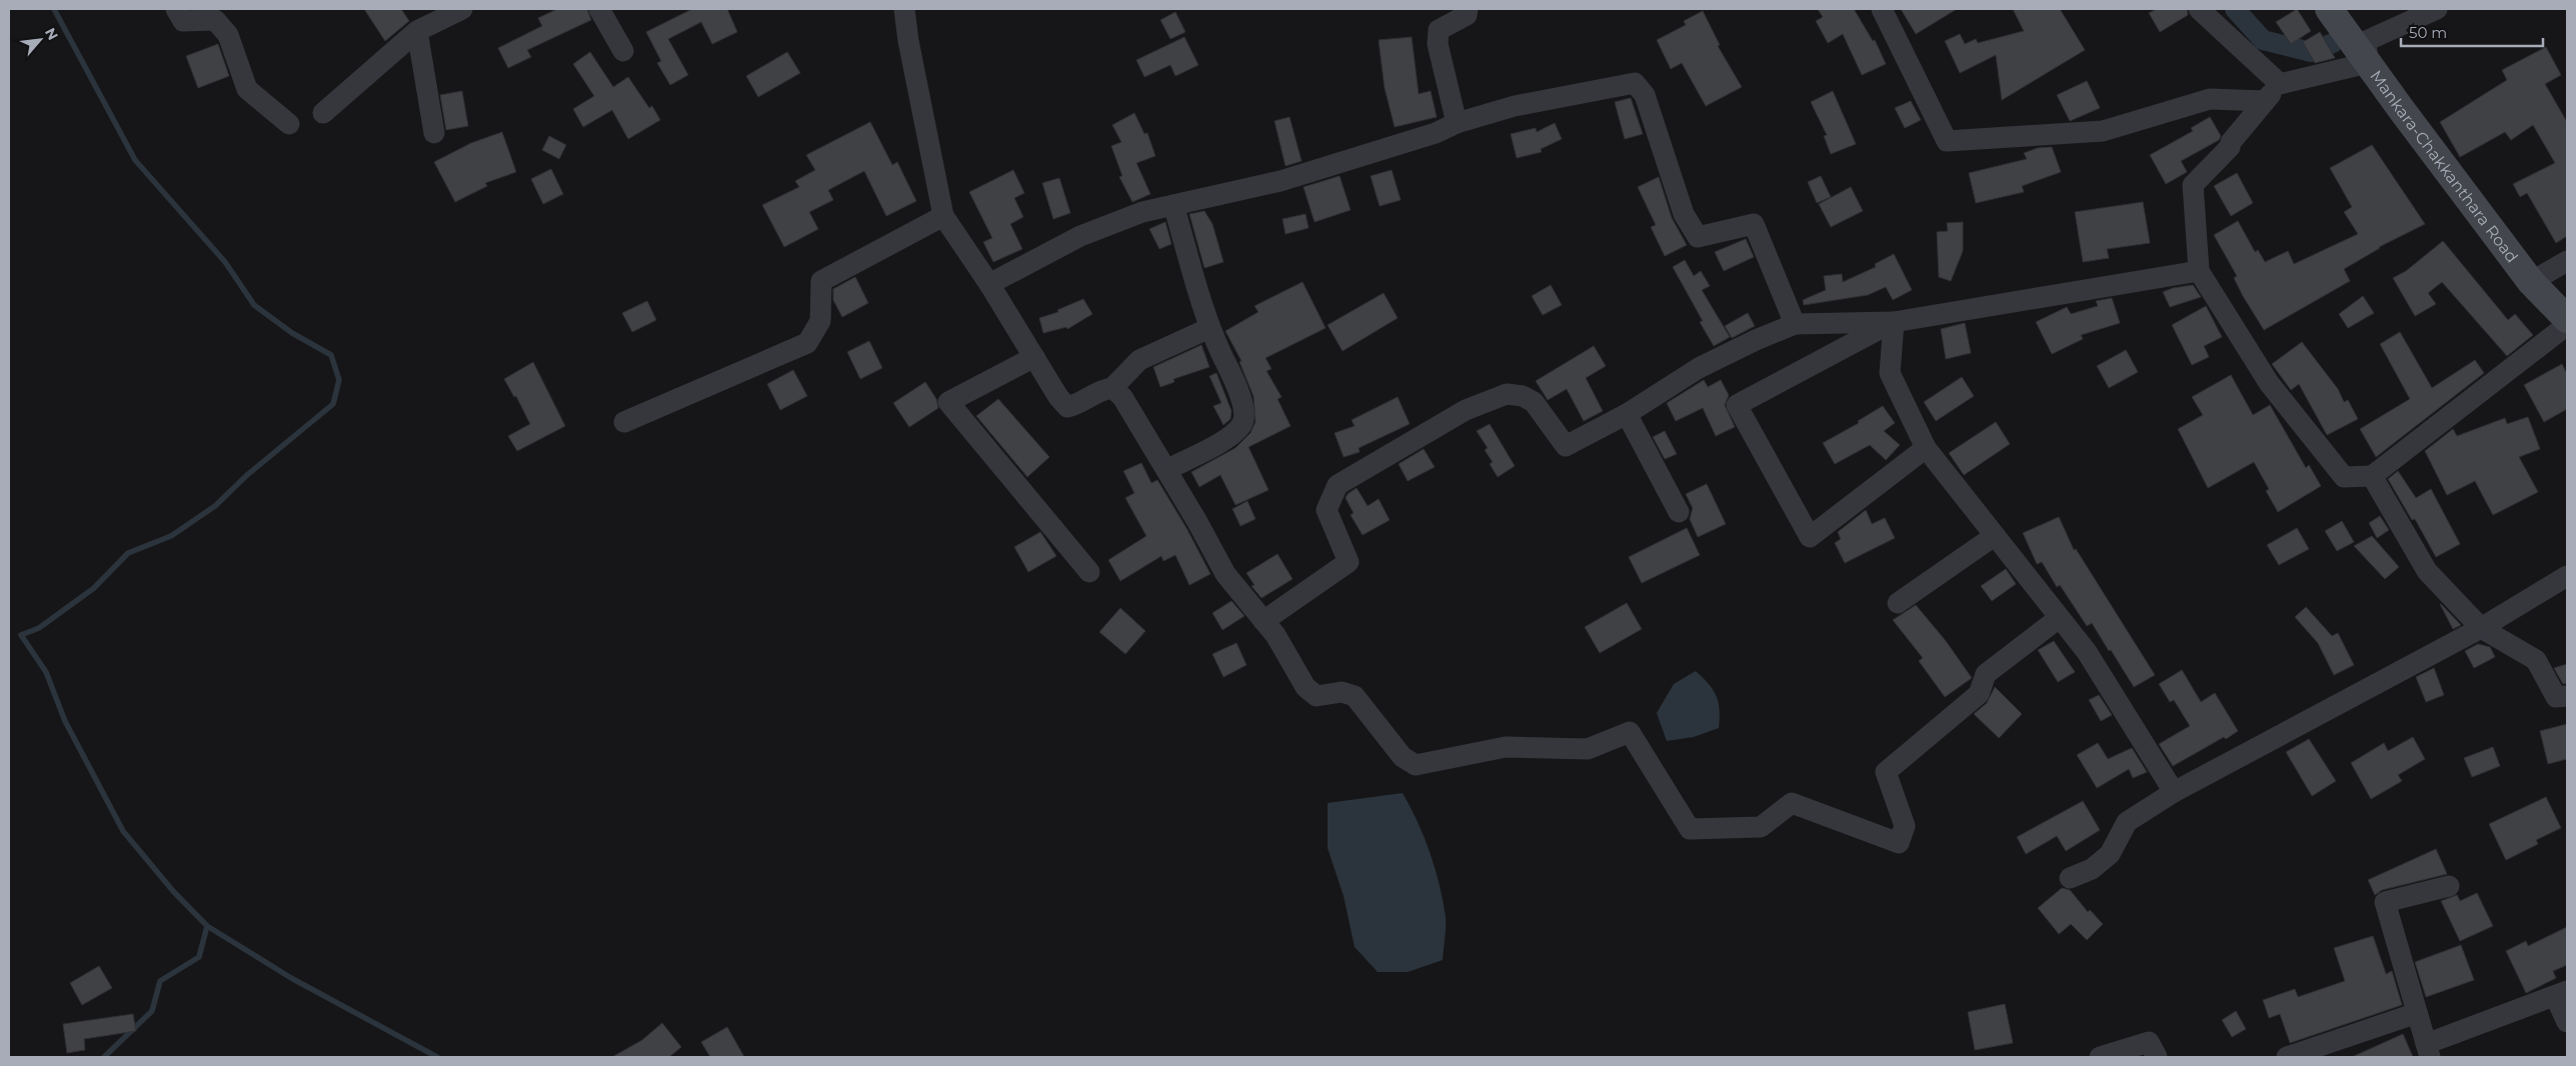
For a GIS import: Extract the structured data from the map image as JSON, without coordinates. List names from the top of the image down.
{
  "streets": {
    "main road": ["Mankara-Chakkanthara Road"]
  },
  "scale_bar": "50 m",
  "north": "top right"
}
